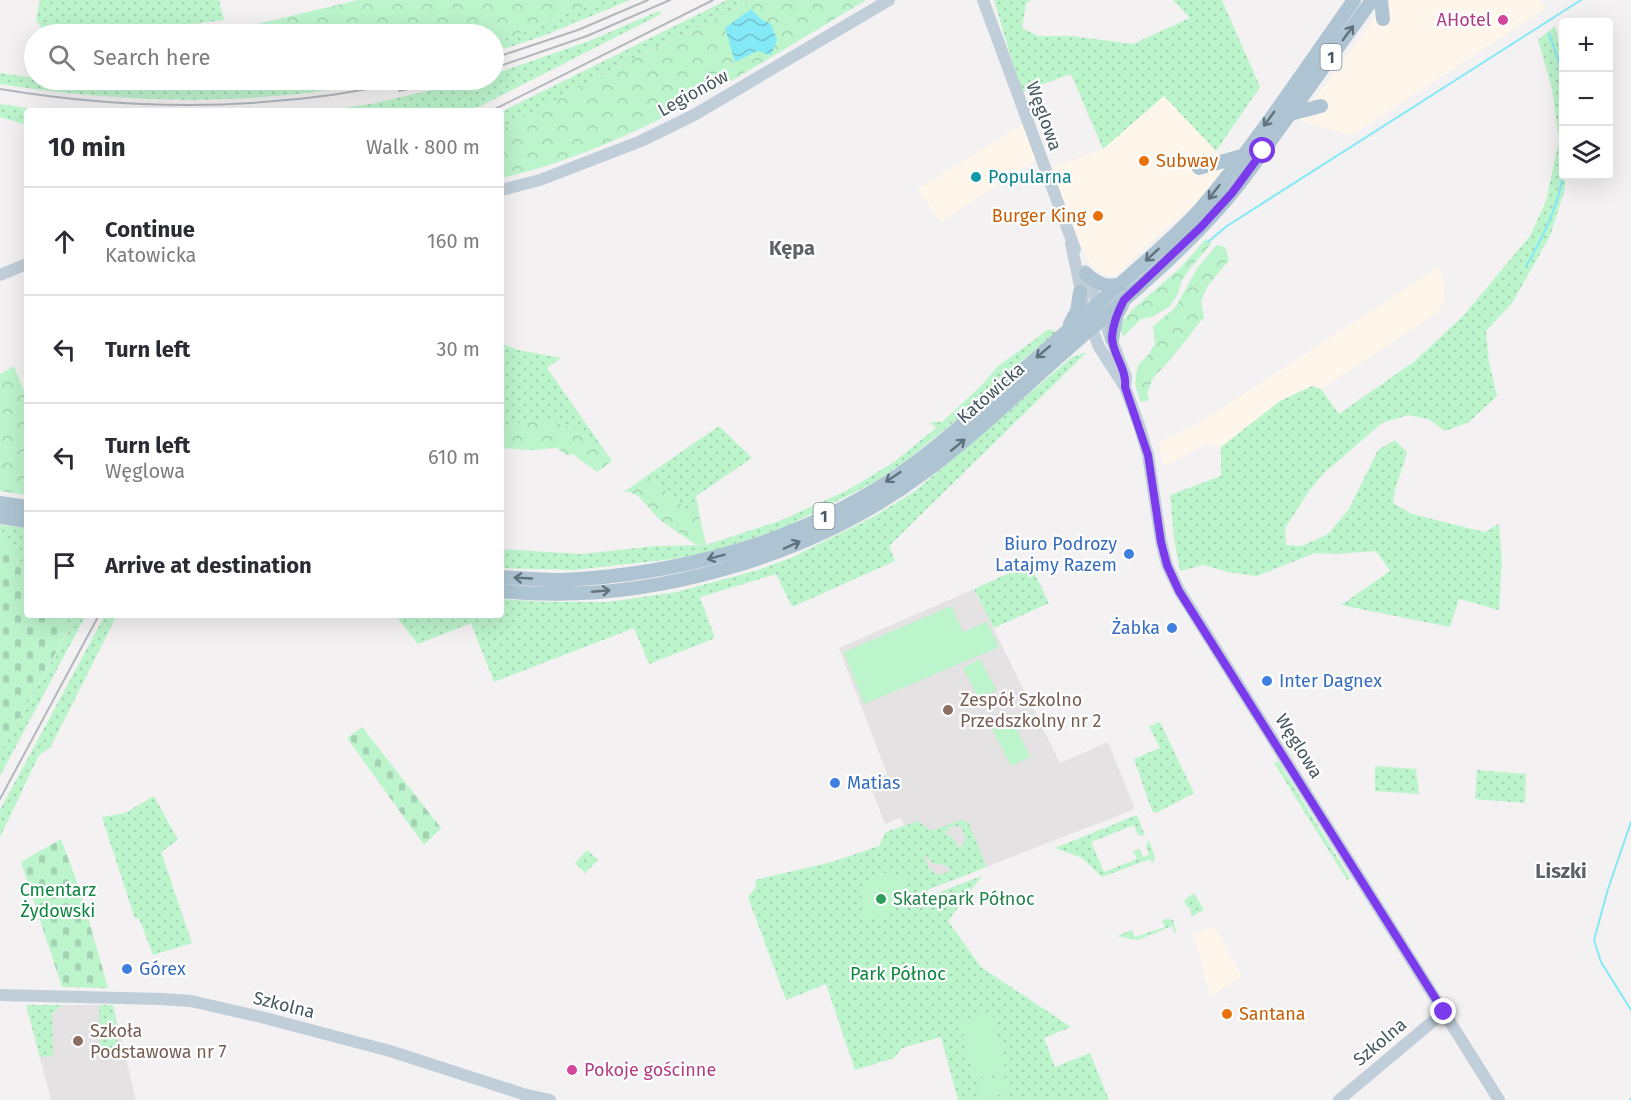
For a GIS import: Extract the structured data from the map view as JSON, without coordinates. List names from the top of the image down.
{
  "streets": {
    "main road": ["1", "Katowicka"],
    "street": ["Legionów", "Węglowa", "Szkolna"]
  },
  "crossings": [
    ["Węglowa", "Katowicka"],
    ["Węglowa", "Szkolna"]
  ],
  "districts": ["Kępa", "Liszki"],
  "parks": ["Cmentarz Żydowski", "Park Północ"],
  "places": [
    "AHotel",
    "Subway",
    "Popularna",
    "Burger King",
    "Biuro Podrozy Latajmy Razem",
    "Żabka",
    "Inter Dagnex",
    "Zespół Szkolno Przedszkolny nr 2",
    "Matias",
    "Skatepark Północ",
    "Górex",
    "Santana",
    "Szkoła Podstawowa nr 7",
    "Pokoje gościnne"
  ],
  "page": {
    "map_buttons": ["+", "−"],
    "search": "Search here",
    "heading": ["10 min", "Walk · 800 m"],
    "list": [
      ["Continue", "Katowicka", "160 m"],
      ["Turn left", "30 m"],
      ["Turn left", "Węglowa", "610 m"],
      "Arrive at destination"
    ]
  }
}
